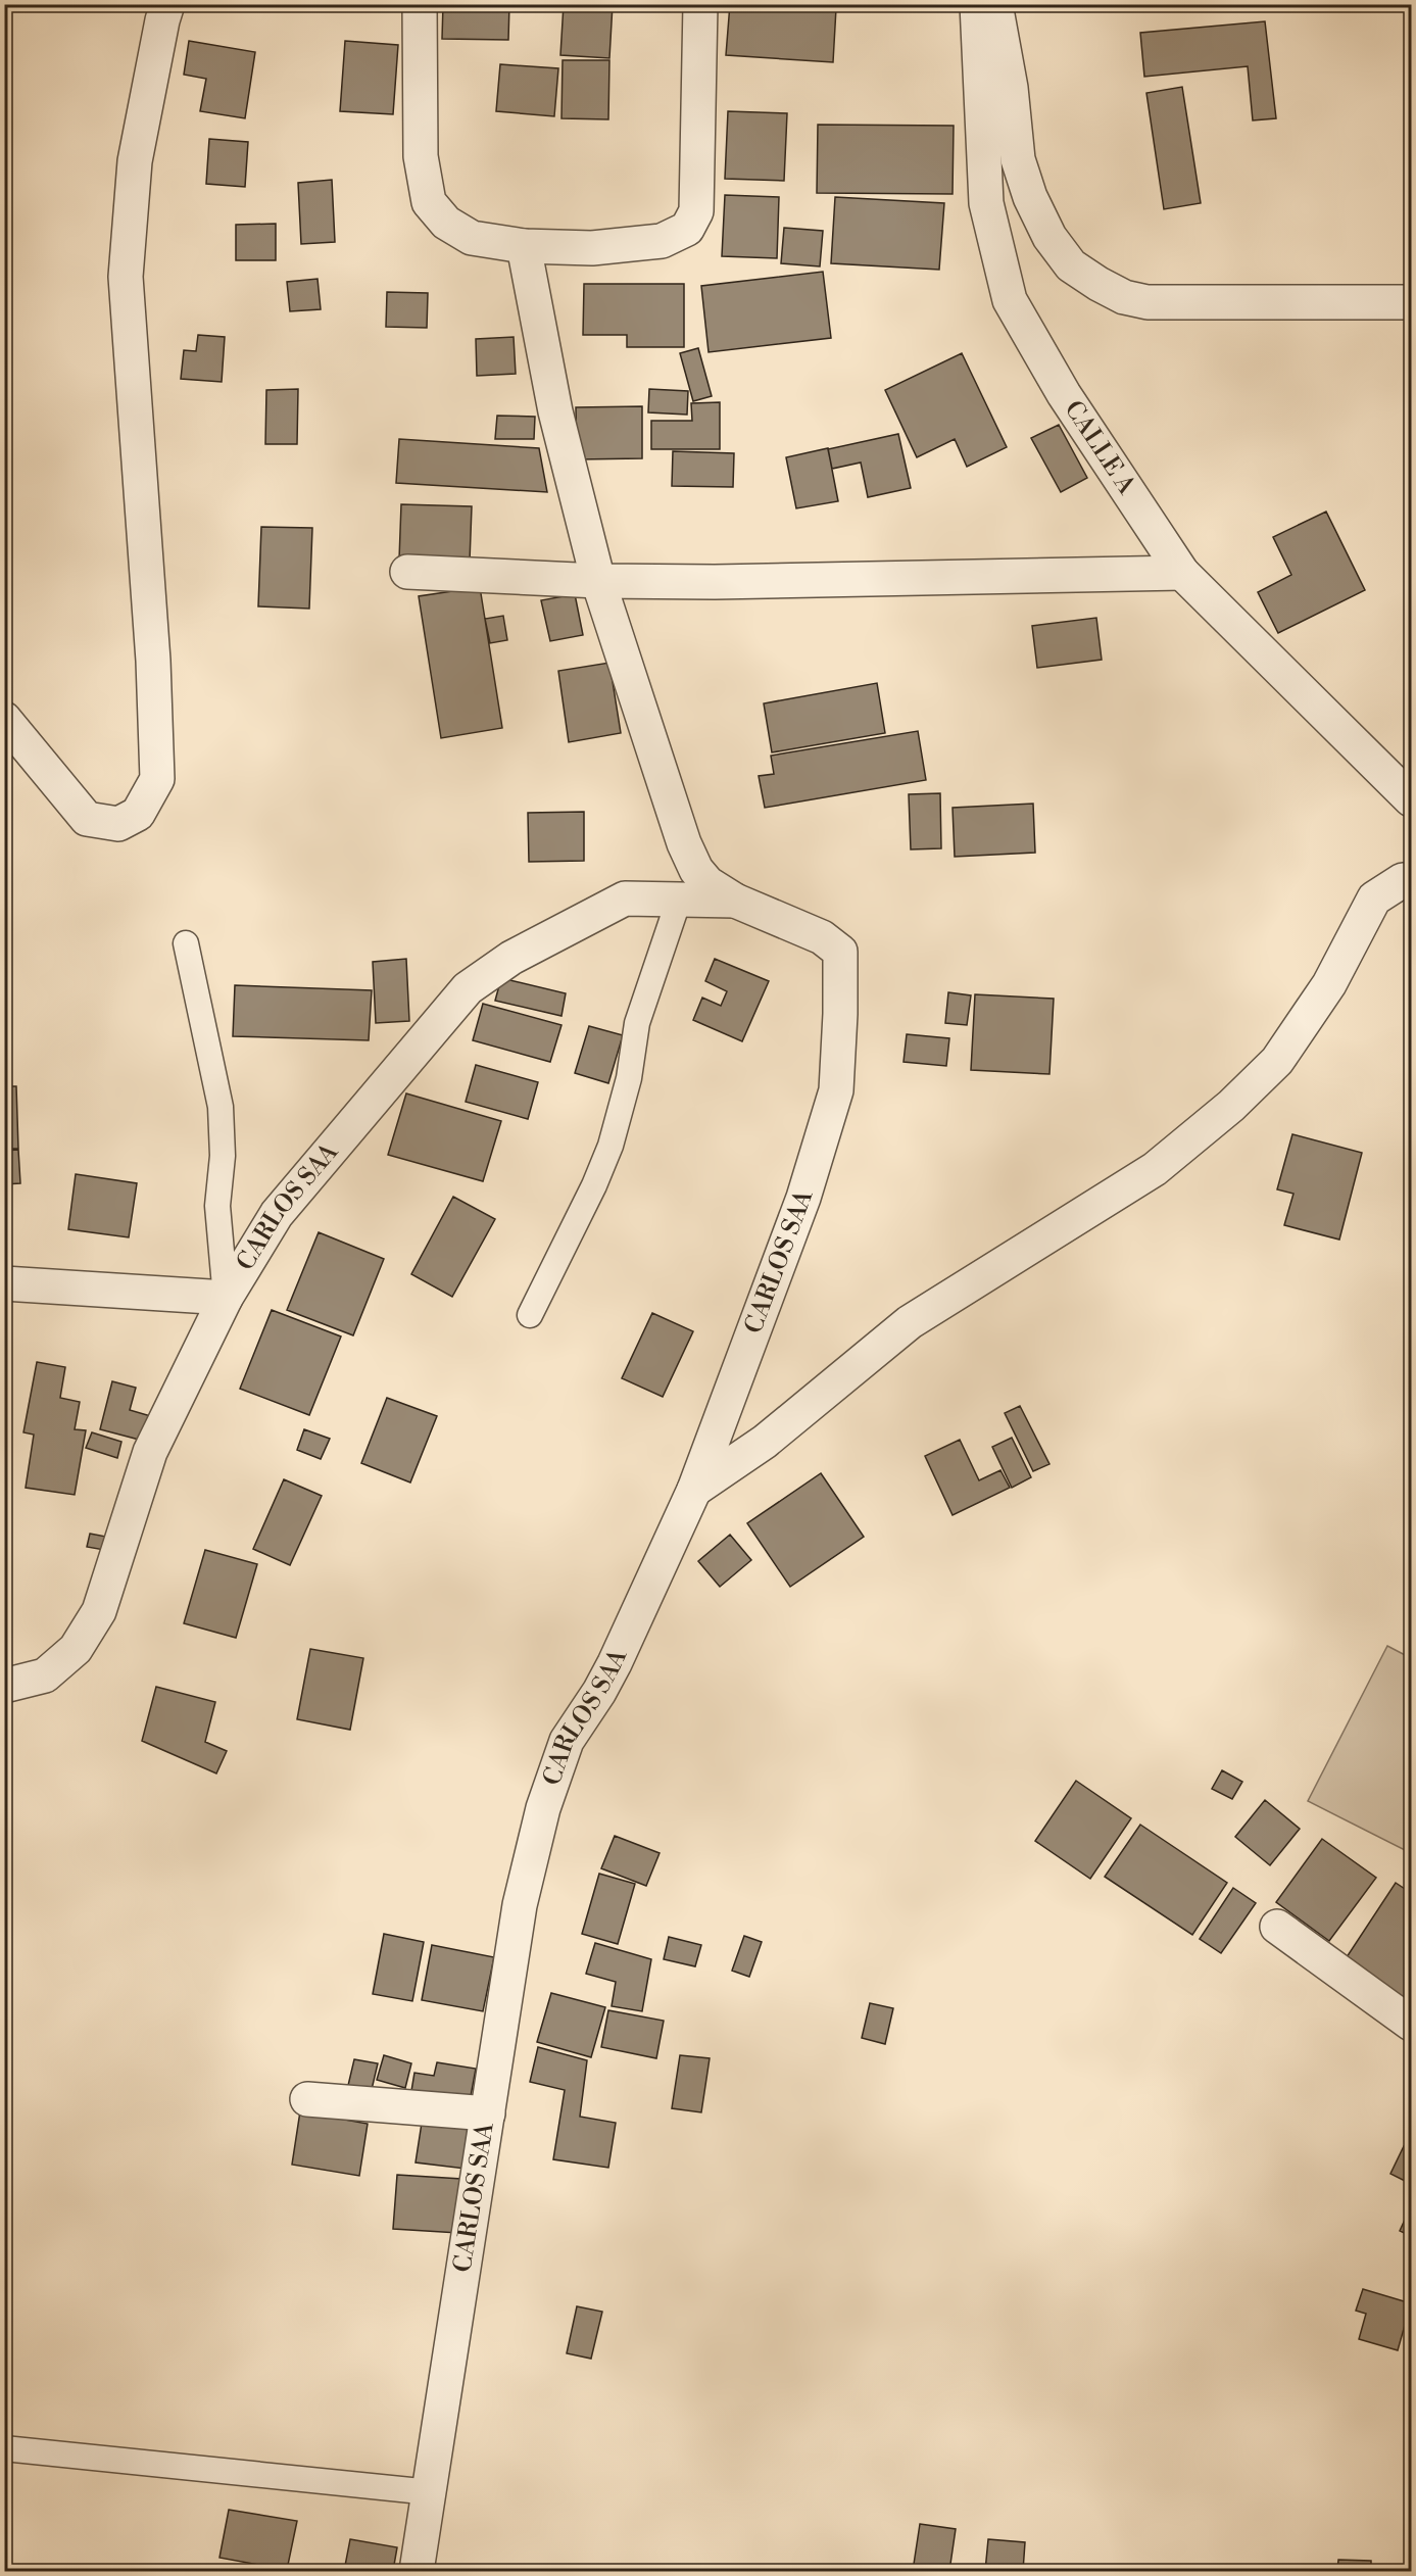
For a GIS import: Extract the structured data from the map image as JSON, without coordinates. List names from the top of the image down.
{
  "streets": {
    "street": ["CALLE A", "CARLOS SAA"]
  }
}
